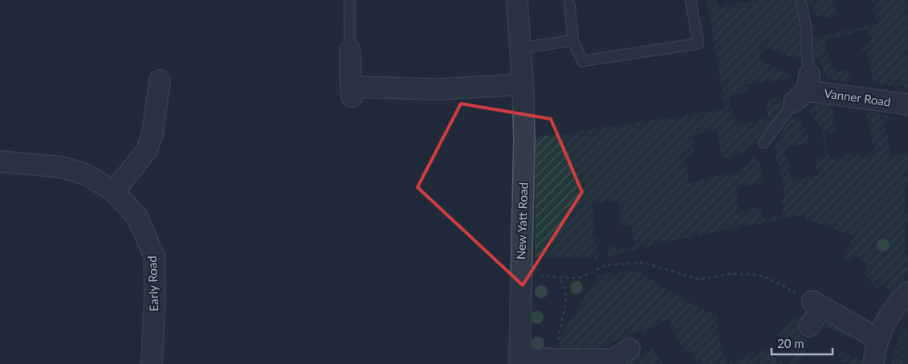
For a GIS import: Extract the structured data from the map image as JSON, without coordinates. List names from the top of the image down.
{
  "streets": {
    "street": ["Vanner Road", "New Yatt Road", "Early Road"]
  },
  "scale_bar": "20 m"
}
